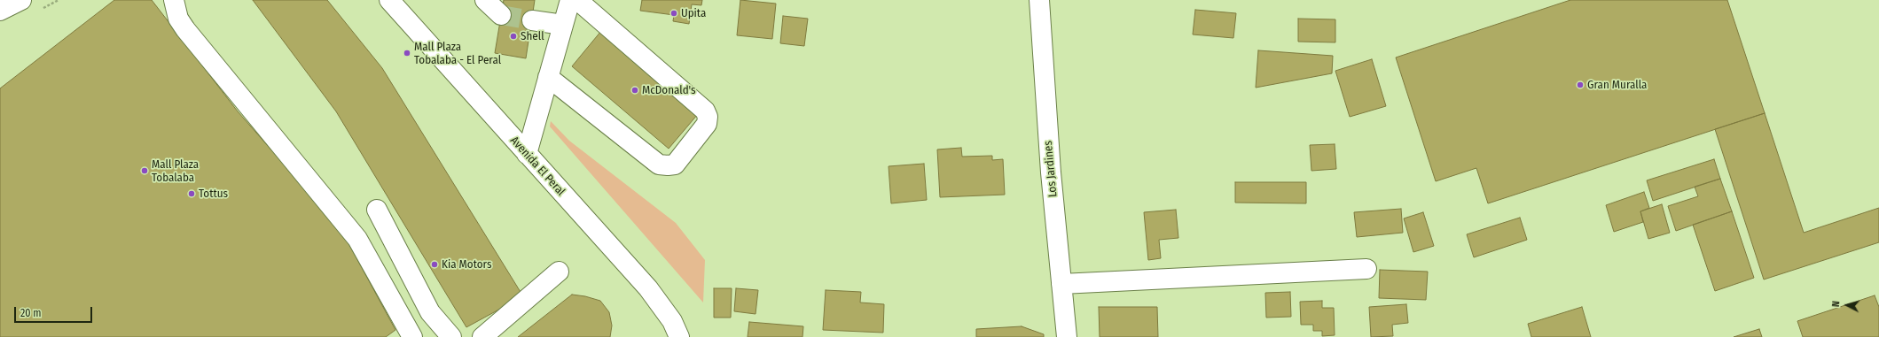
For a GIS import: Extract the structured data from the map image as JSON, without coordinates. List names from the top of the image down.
{
  "streets": {
    "street": ["Avenida El Peral", "Los Jardines"]
  },
  "places": [
    "Upita",
    "Shell",
    "Mall Plaza Tobalaba - El Peral",
    "Gran Muralla",
    "McDonald's",
    "Mall Plaza Tobalaba",
    "Tottus",
    "Kia Motors"
  ],
  "scale_bar": "20 m",
  "north": "left"
}
